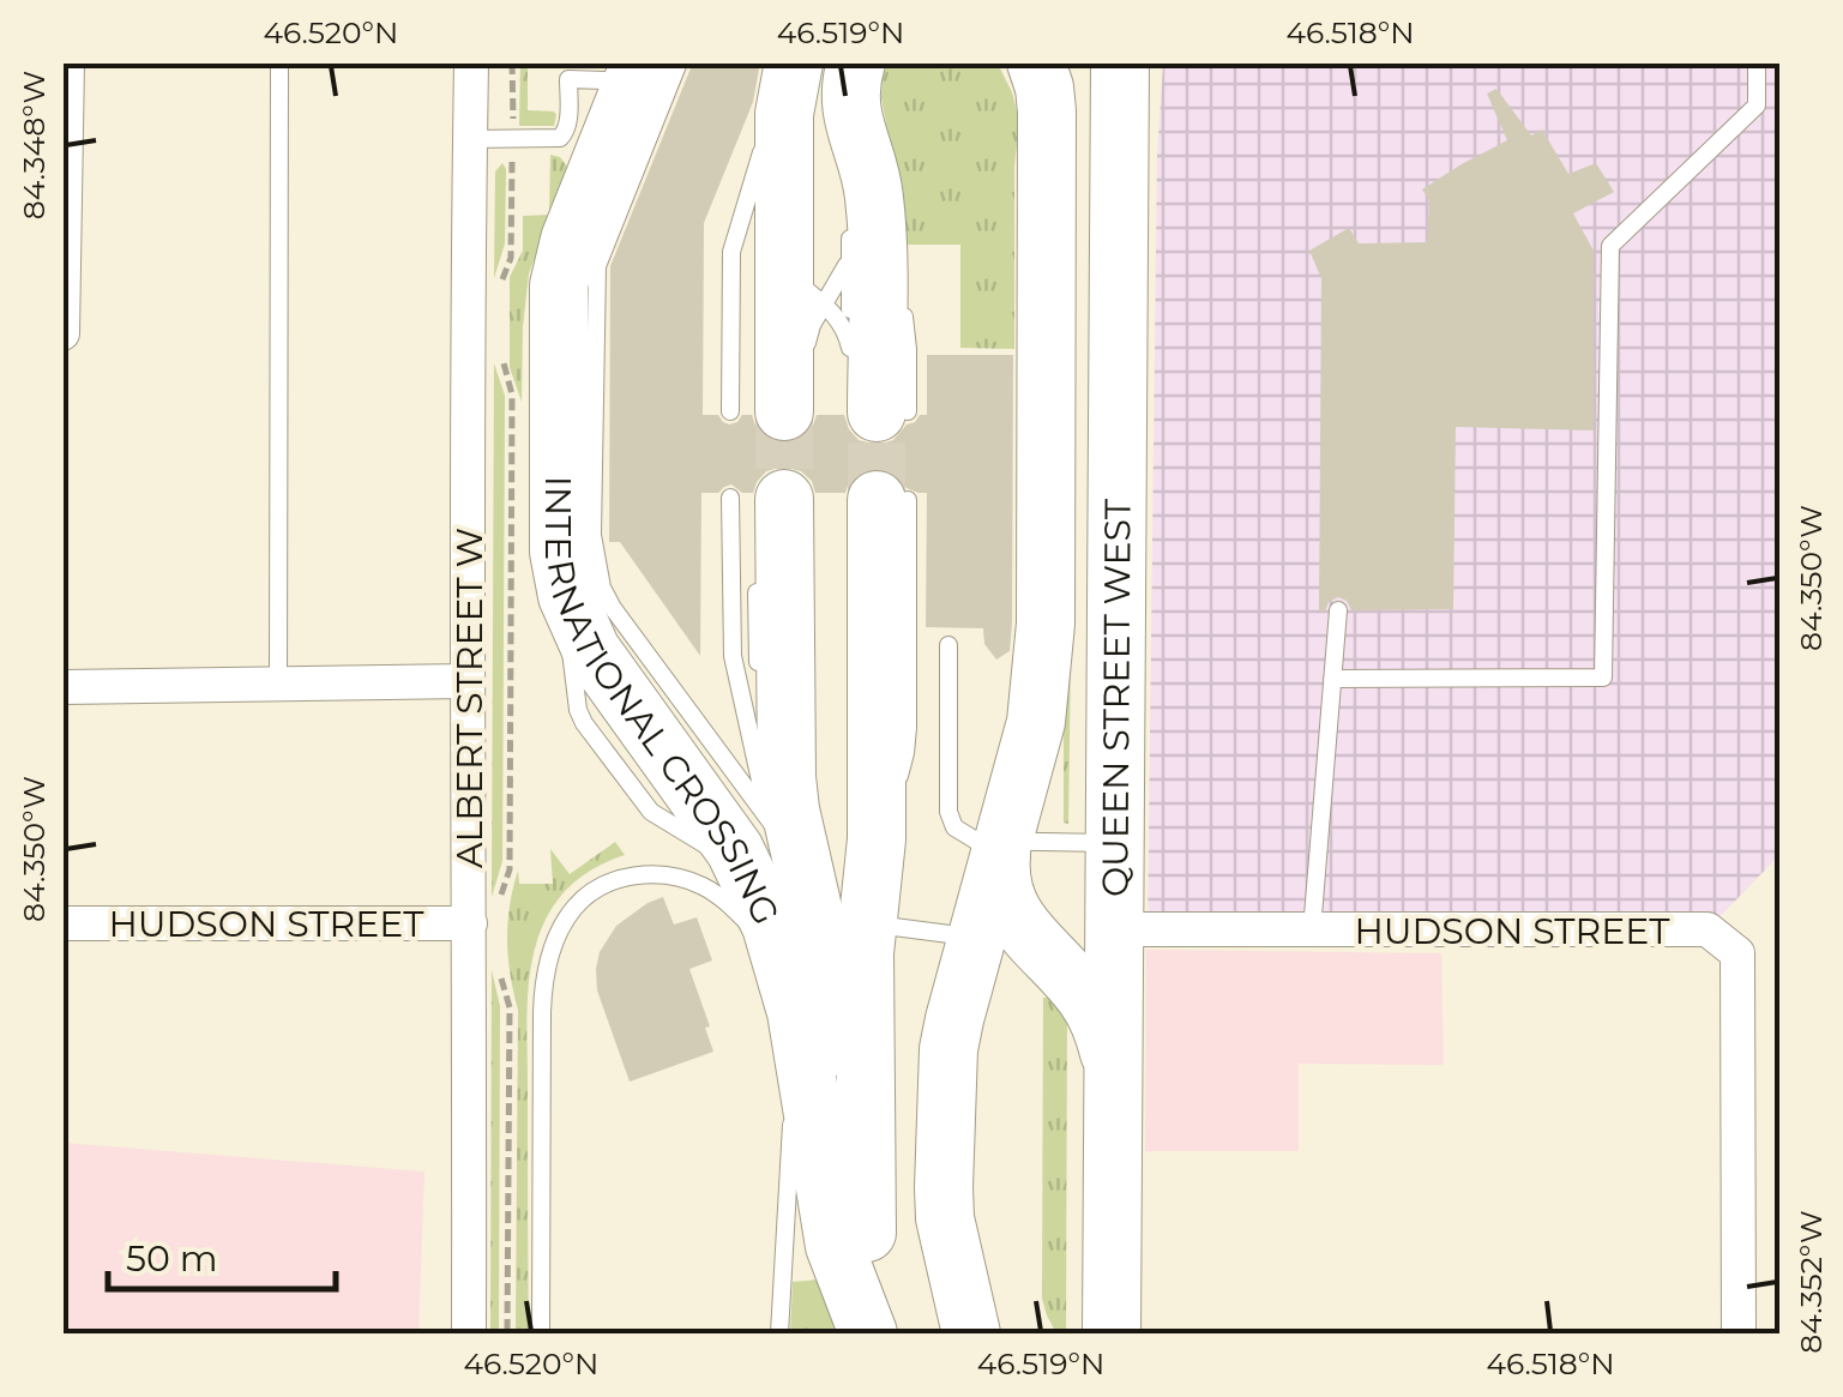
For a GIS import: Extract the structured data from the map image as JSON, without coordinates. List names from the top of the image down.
{
  "streets": {
    "highway": ["INTERNATIONAL CROSSING", "QUEEN STREET WEST"],
    "street": ["ALBERT STREET W", "HUDSON STREET"]
  },
  "crossings": [
    ["ALBERT STREET W", "HUDSON STREET"],
    ["QUEEN STREET WEST", "HUDSON STREET"]
  ],
  "scale_bar": "50 m",
  "coordinates": [
    "46.520°N",
    "46.519°N",
    "46.518°N",
    "84.348°W",
    "84.350°W",
    "84.352°W"
  ]
}
